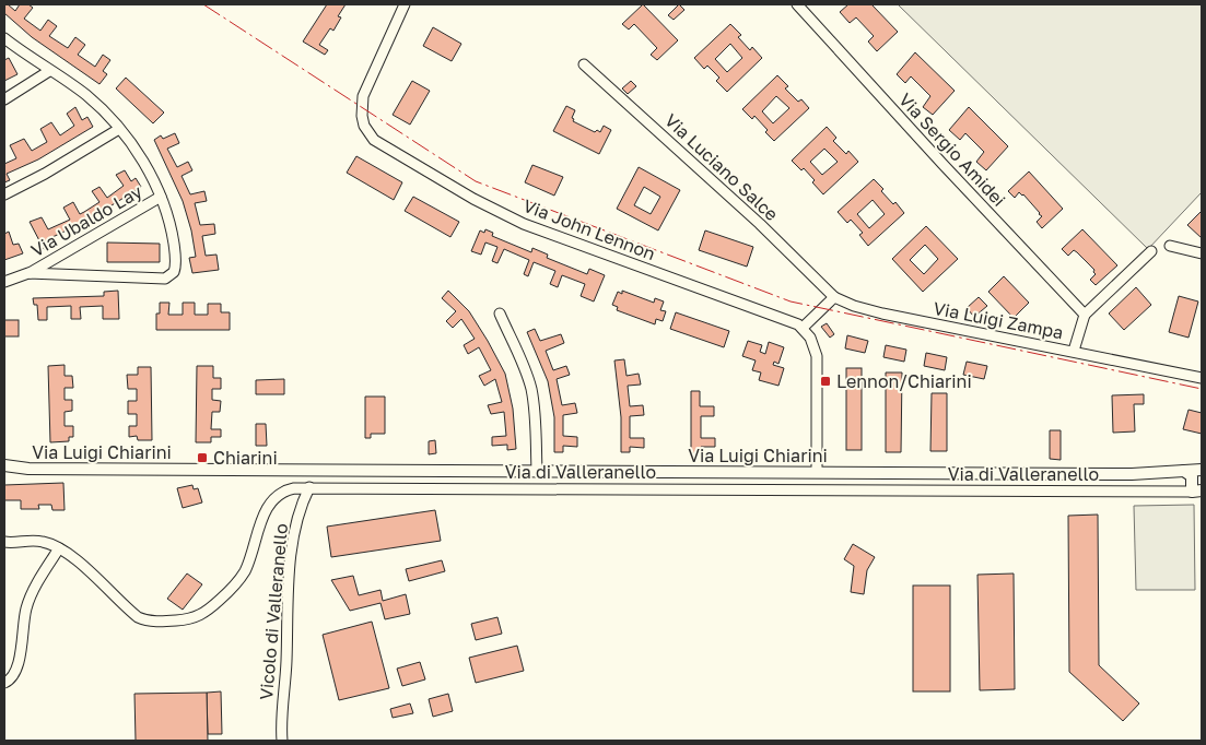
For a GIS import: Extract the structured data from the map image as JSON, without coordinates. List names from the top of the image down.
{
  "streets": {
    "street": [
      "Via Sergio Amidei",
      "Via Luciano Salce",
      "Via Ubaldo Lay",
      "Via John Lennon",
      "Via Luigi Zampa",
      "Via Luigi Chiarini",
      "Via di Valleranello",
      "Vicolo di Valleranello"
    ]
  },
  "crossings": [
    ["Via Luciano Salce", "Via Luigi Zampa"],
    ["Via di Valleranello", "Vicolo di Valleranello"]
  ],
  "places": {
    "transit": ["Lennon/Chiarini", "Chiarini"]
  }
}
